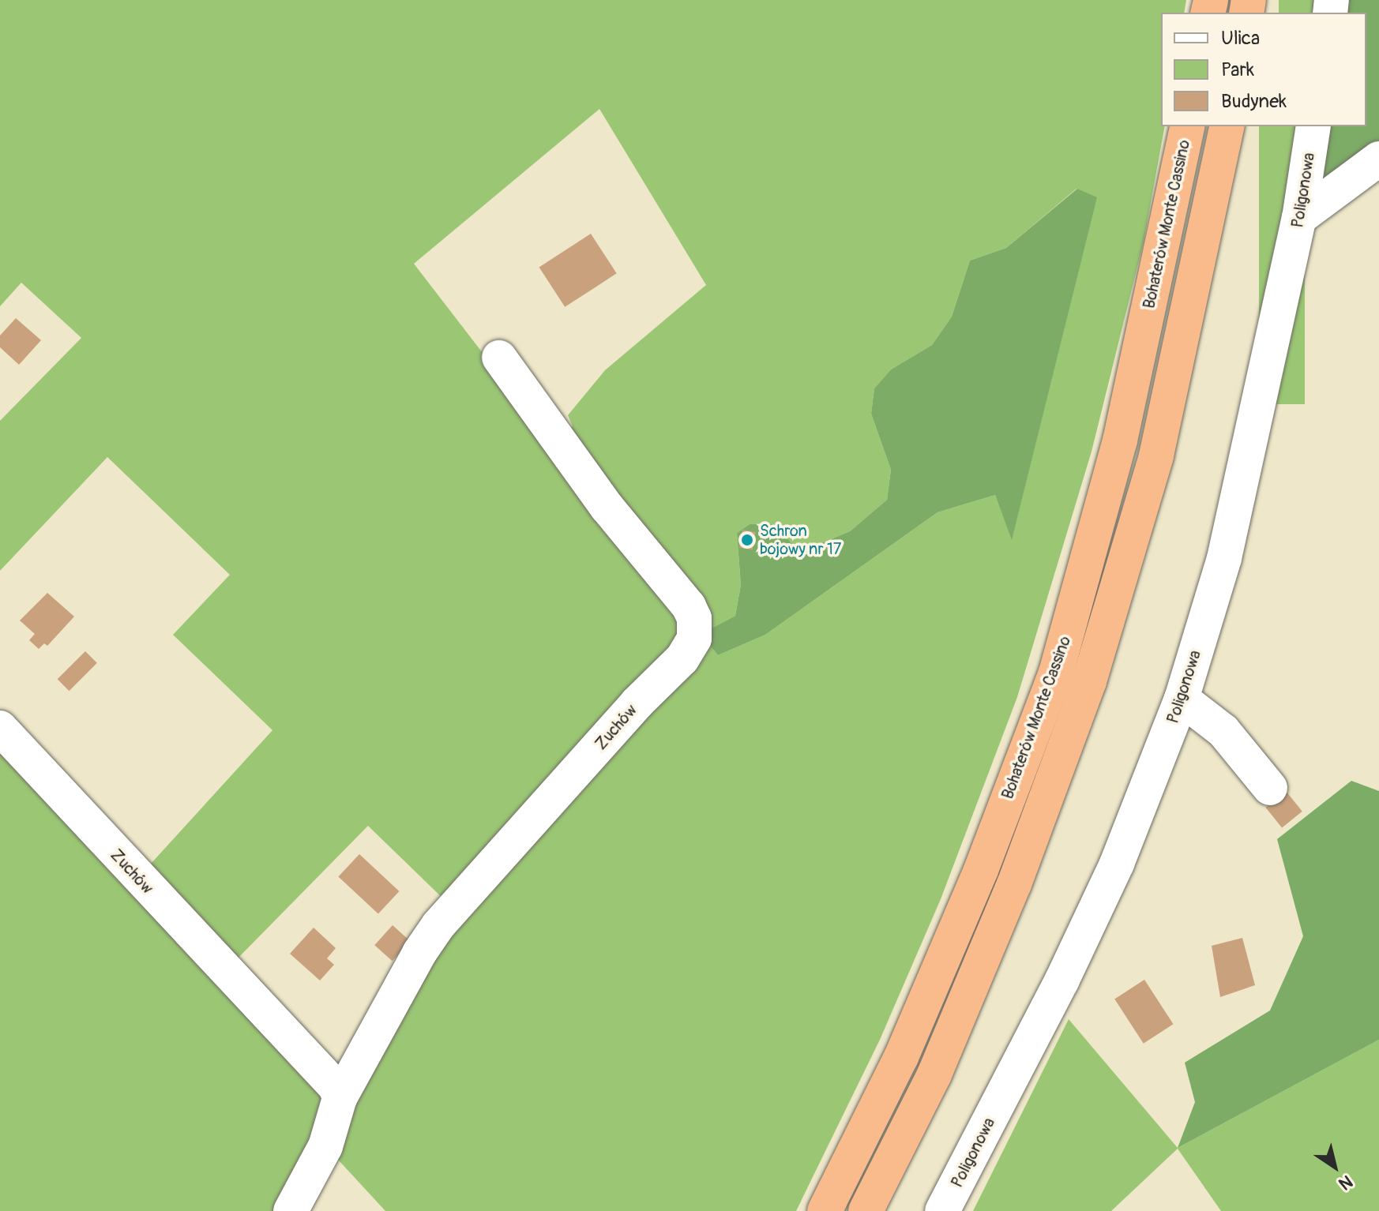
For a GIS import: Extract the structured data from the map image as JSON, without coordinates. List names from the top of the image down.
{
  "streets": {
    "highway": ["Bohaterów Monte Cassino"],
    "street": ["Poligonowa", "Zuchów"]
  },
  "places": ["Schron bojowy nr 17"],
  "legend": ["Ulica", "Park", "Budynek"],
  "north": "bottom right"
}
